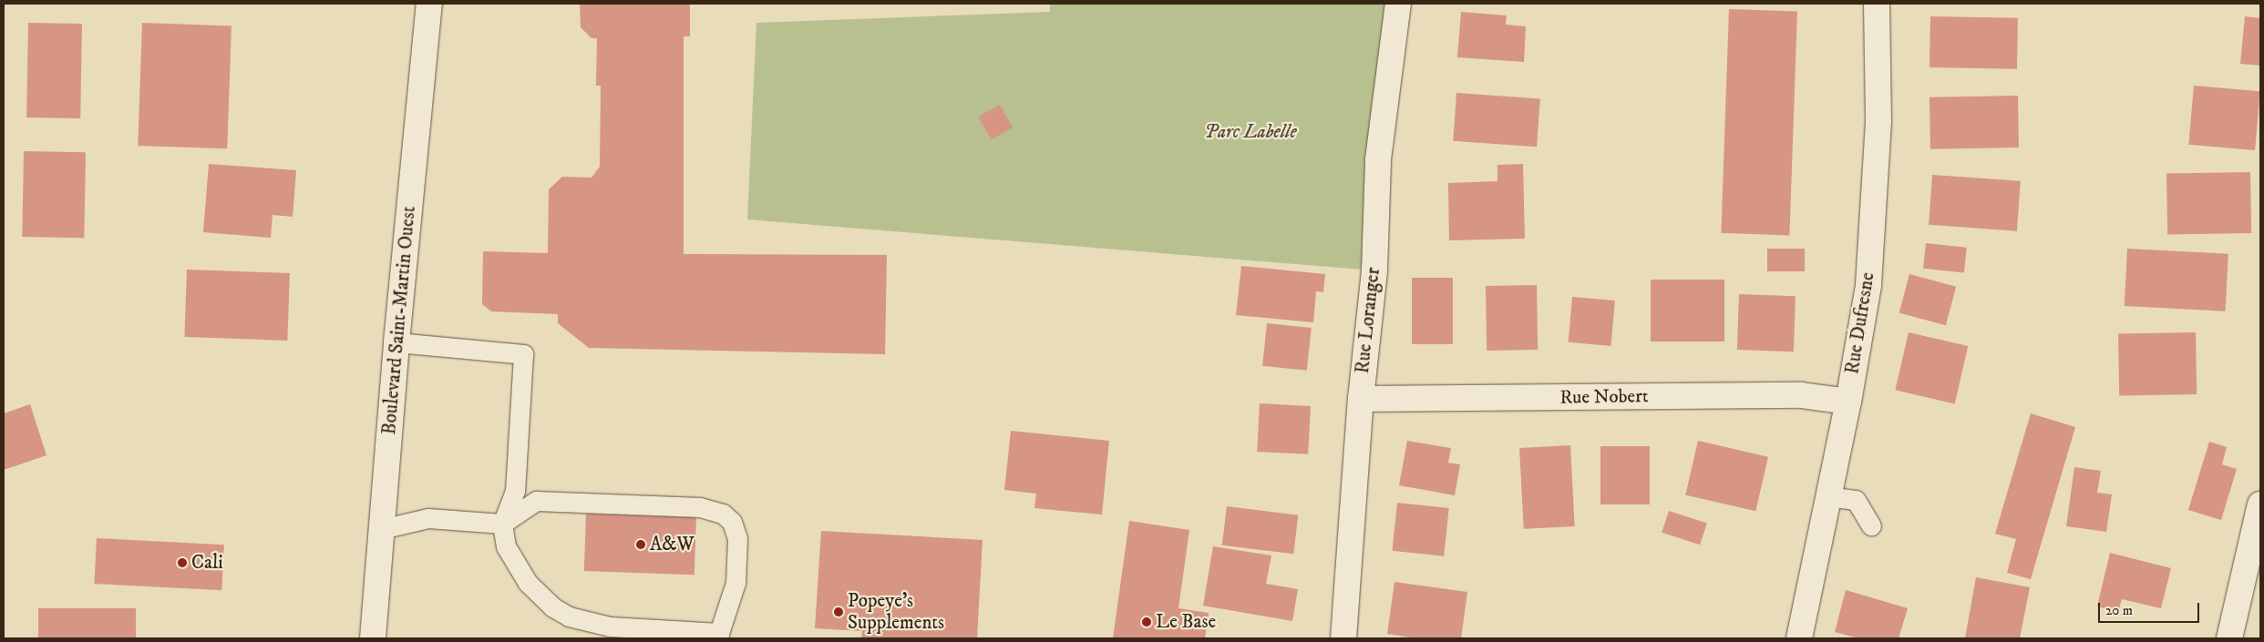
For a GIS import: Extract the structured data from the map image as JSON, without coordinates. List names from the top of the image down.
{
  "streets": {
    "street": [
      "Boulevard Saint-Martin Ouest",
      "Rue Loranger",
      "Rue Dufresne",
      "Rue Nobert"
    ]
  },
  "crossings": [
    ["Rue Loranger", "Rue Nobert"],
    ["Rue Dufresne", "Rue Nobert"]
  ],
  "parks": ["Parc Labelle"],
  "places": [
    "A&W",
    "Cali",
    "Popeye's Supplements",
    "Le Base"
  ],
  "scale_bar": "20 m"
}
